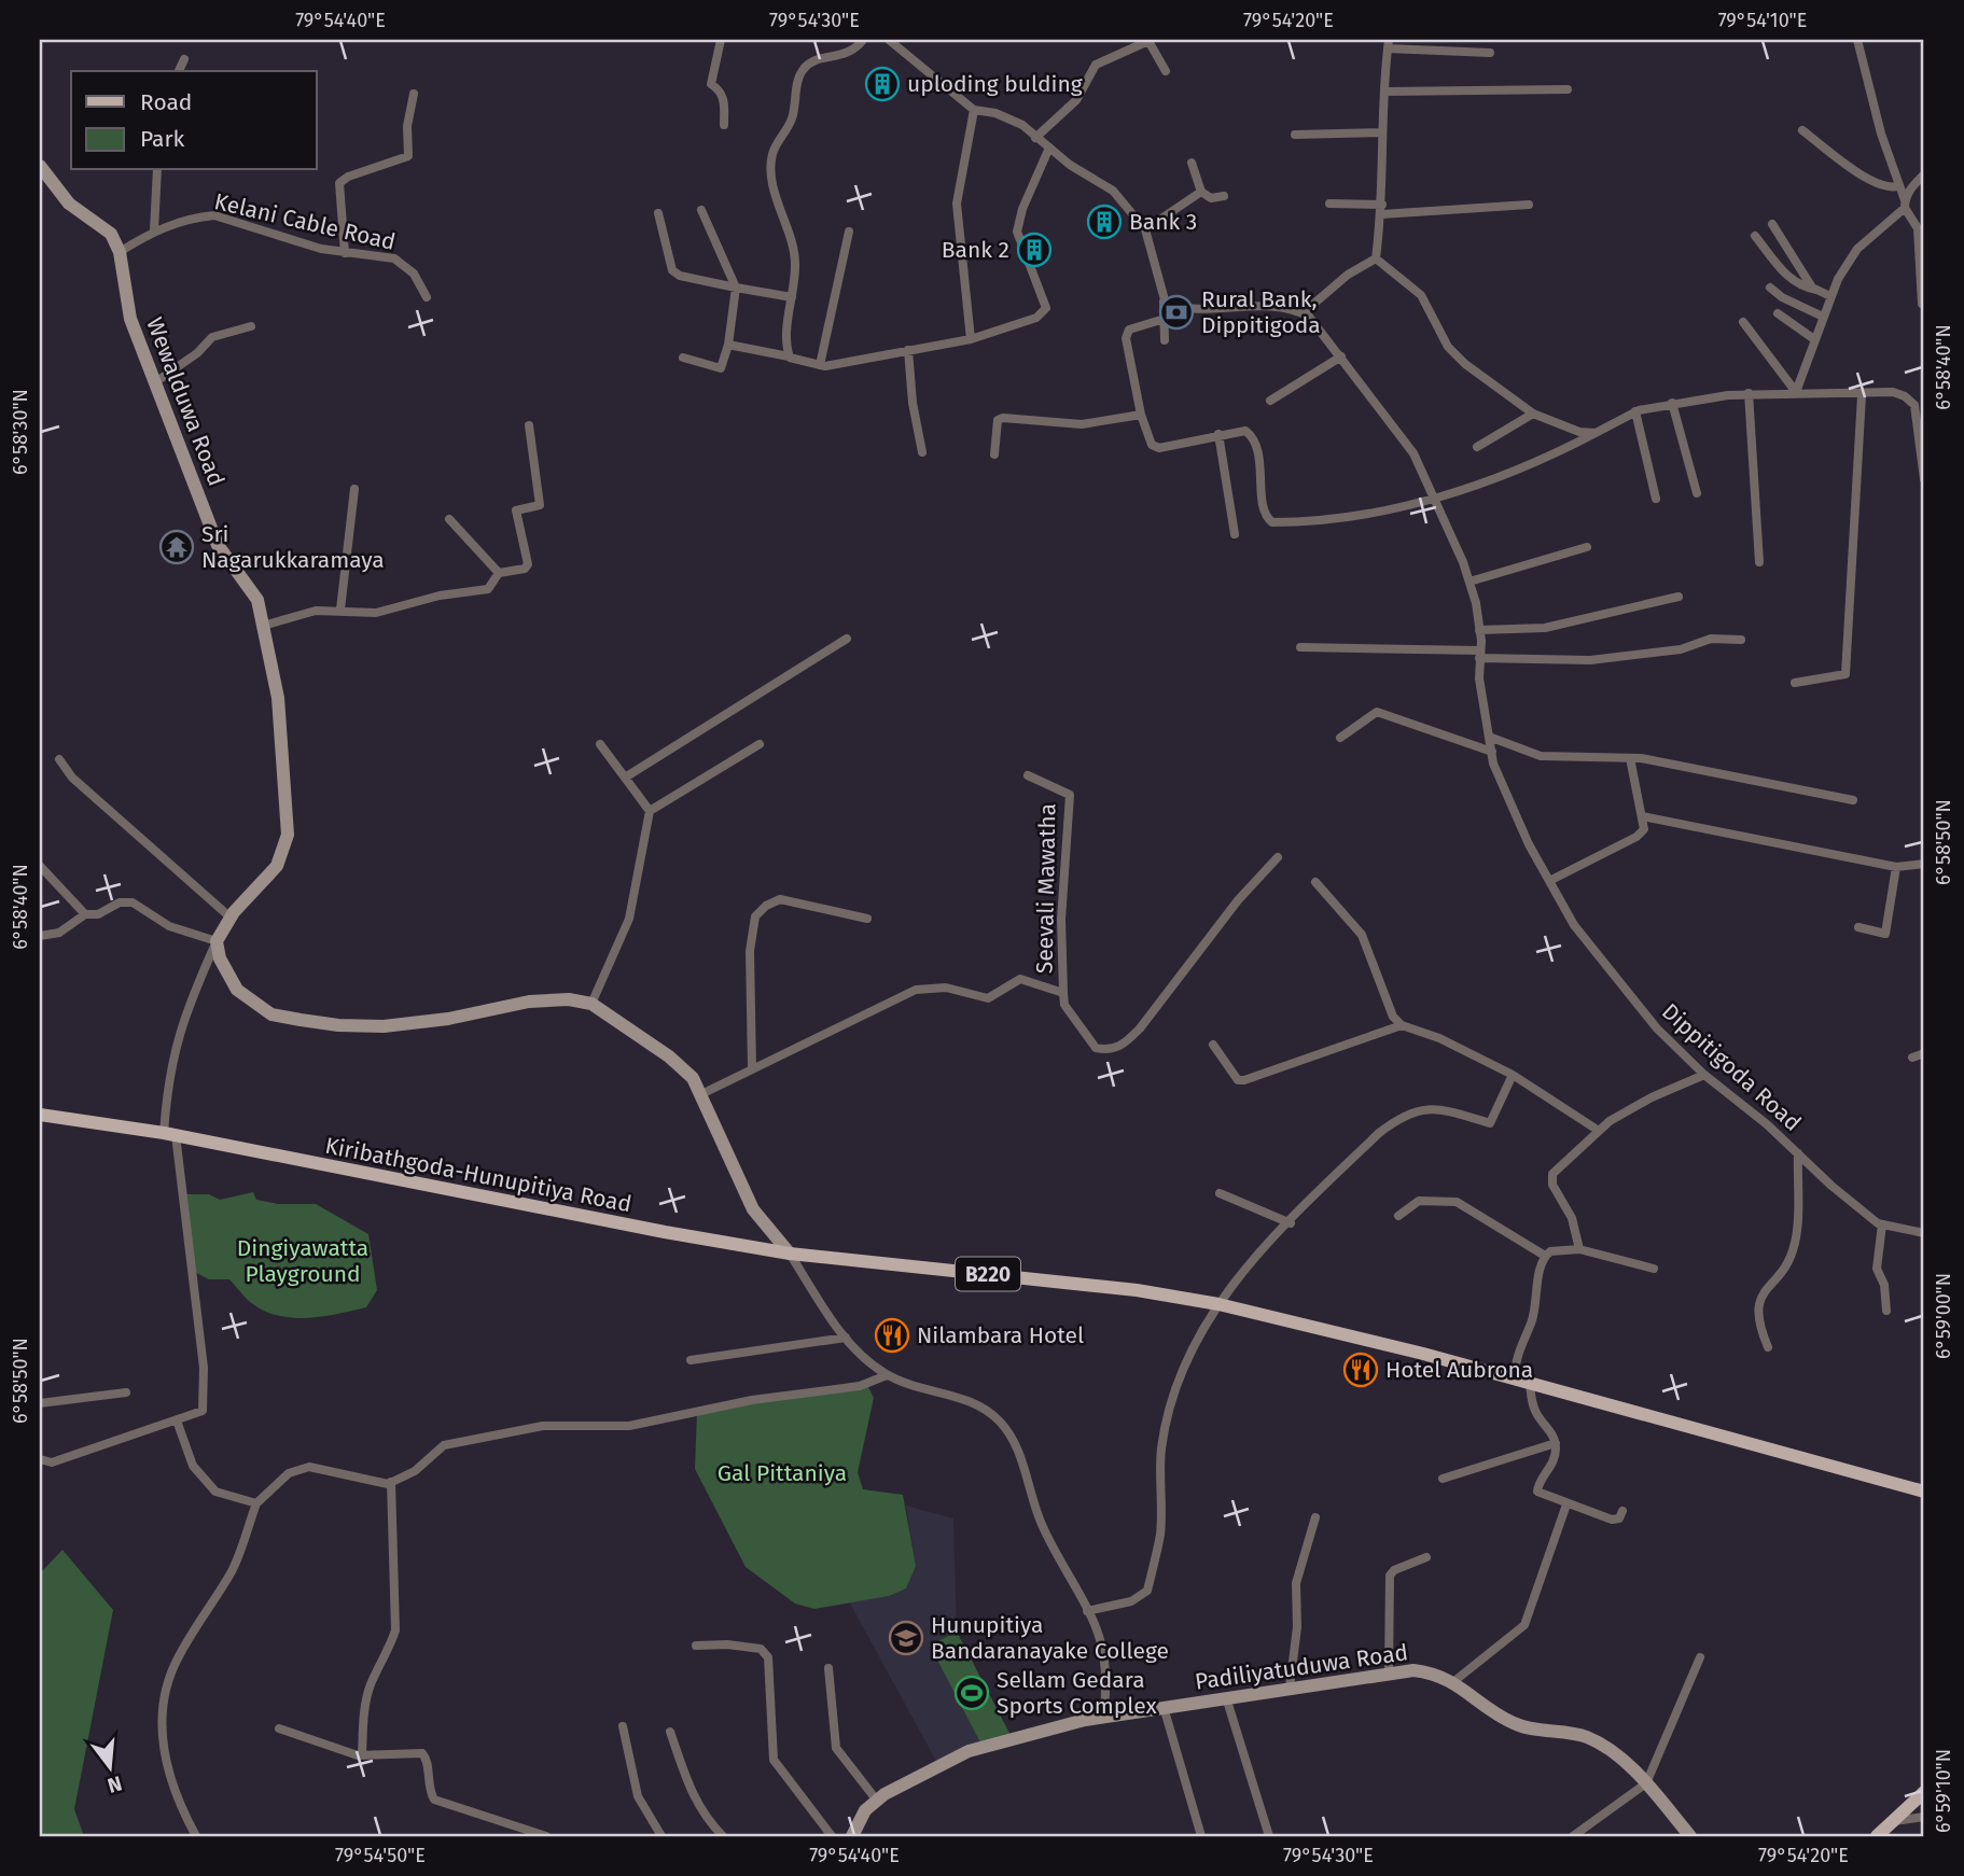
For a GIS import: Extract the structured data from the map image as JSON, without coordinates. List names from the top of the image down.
{
  "streets": {
    "main road": ["Kiribathgoda-Hunupitiya Road", "B220"],
    "street": [
      "Kelani Cable Road",
      "Wewalduwa Road",
      "Seevali Mawatha",
      "Dippitigoda Road",
      "Padiliyatuduwa Road"
    ]
  },
  "crossings": [
    ["Kelani Cable Road", "Wewalduwa Road"],
    ["Wewalduwa Road", "Kiribathgoda-Hunupitiya Road"]
  ],
  "parks": ["Dingiyawatta Playground", "Gal Pittaniya"],
  "places": {
    "building": ["uploding bulding", "Bank 3", "Bank 2"],
    "bank": ["Rural Bank, Dippitigoda"],
    "temple": ["Sri Nagarukkaramaya"],
    "restaurant": ["Nilambara Hotel", "Hotel Aubrona"],
    "school or university": ["Hunupitiya Bandaranayake College"],
    "sports": ["Sellam Gedara Sports Complex"]
  },
  "legend": ["Road", "Park"],
  "north": "bottom",
  "coordinates": [
    "79°54'40\"E",
    "79°54'30\"E",
    "79°54'20\"E",
    "79°54'10\"E",
    "6°58'40\"N",
    "6°58'30\"N",
    "6°58'50\"N",
    "6°59'00\"N",
    "6°59'10\"N",
    "79°54'50\"E"
  ]
}
